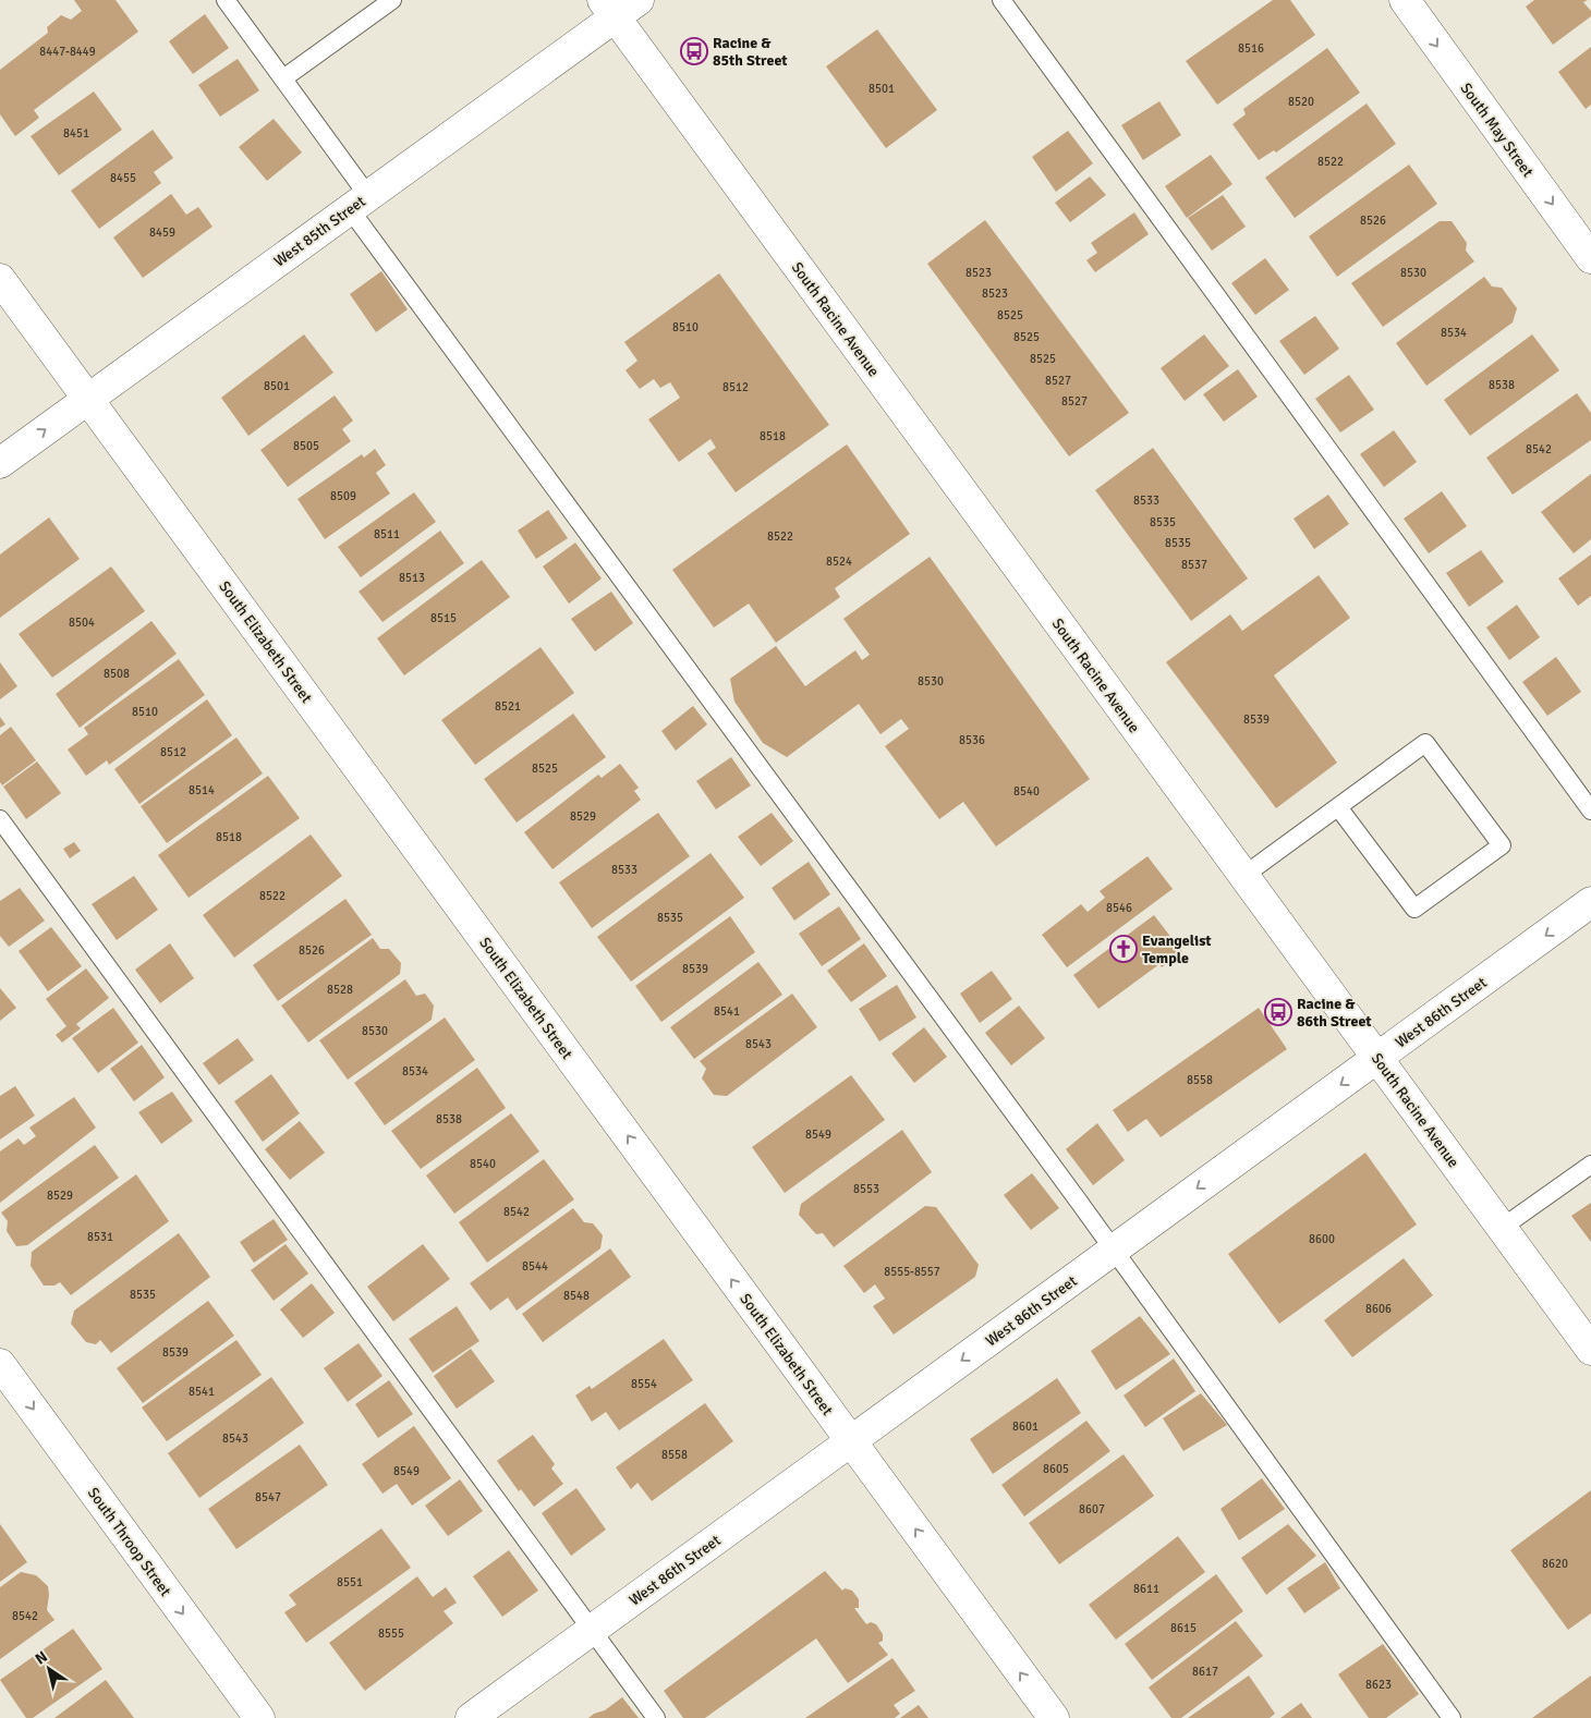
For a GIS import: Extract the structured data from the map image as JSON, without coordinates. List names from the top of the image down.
{
  "streets": {
    "street": [
      "South May Street",
      "West 85th Street",
      "South Racine Avenue",
      "South Elizabeth Street",
      "West 86th Street",
      "South Throop Street"
    ]
  },
  "crossings": [
    ["West 85th Street", "South Racine Avenue"],
    ["West 85th Street", "South Elizabeth Street"],
    ["South Racine Avenue", "West 86th Street"],
    ["South Elizabeth Street", "West 86th Street"]
  ],
  "one_way": [
    "South May Street",
    "South Elizabeth Street",
    "West 86th Street",
    "South Throop Street"
  ],
  "places": {
    "bus stop": ["Racine & 85th Street", "Racine & 86th Street"],
    "church": ["Evangelist Temple"]
  },
  "house_numbers": [
    "8516",
    "8447-8449",
    "8501",
    "8520",
    "8451",
    "8522",
    "8455",
    "8526",
    "8459",
    "8523",
    "8530",
    "8523",
    "8525",
    "8510",
    "8534",
    "8525",
    "8525",
    "8527",
    "8538",
    "8501",
    "8512",
    "8527",
    "8518",
    "8505",
    "8542",
    "8509",
    "8533",
    "8535",
    "8511",
    "8522",
    "8535",
    "8524",
    "8537",
    "8513",
    "8515",
    "8504",
    "8508",
    "8530",
    "8521",
    "8510",
    "8539",
    "8536",
    "8512",
    "8525",
    "8514",
    "8540",
    "8529",
    "8518",
    "8533",
    "8522",
    "8546",
    "8535",
    "8526",
    "8539",
    "8528",
    "8541",
    "8530",
    "8543",
    "8534",
    "8558",
    "8538",
    "8549",
    "8540",
    "8553",
    "8529",
    "8542",
    "8531",
    "8600",
    "8544",
    "8555-8557",
    "8535",
    "8548",
    "8606",
    "8539",
    "8554",
    "8541",
    "8601",
    "8543",
    "8558",
    "8605",
    "8549",
    "8547",
    "8607",
    "8620",
    "8551",
    "8611",
    "8542",
    "8615",
    "8555",
    "8617",
    "8623"
  ],
  "north": "top left"
}
